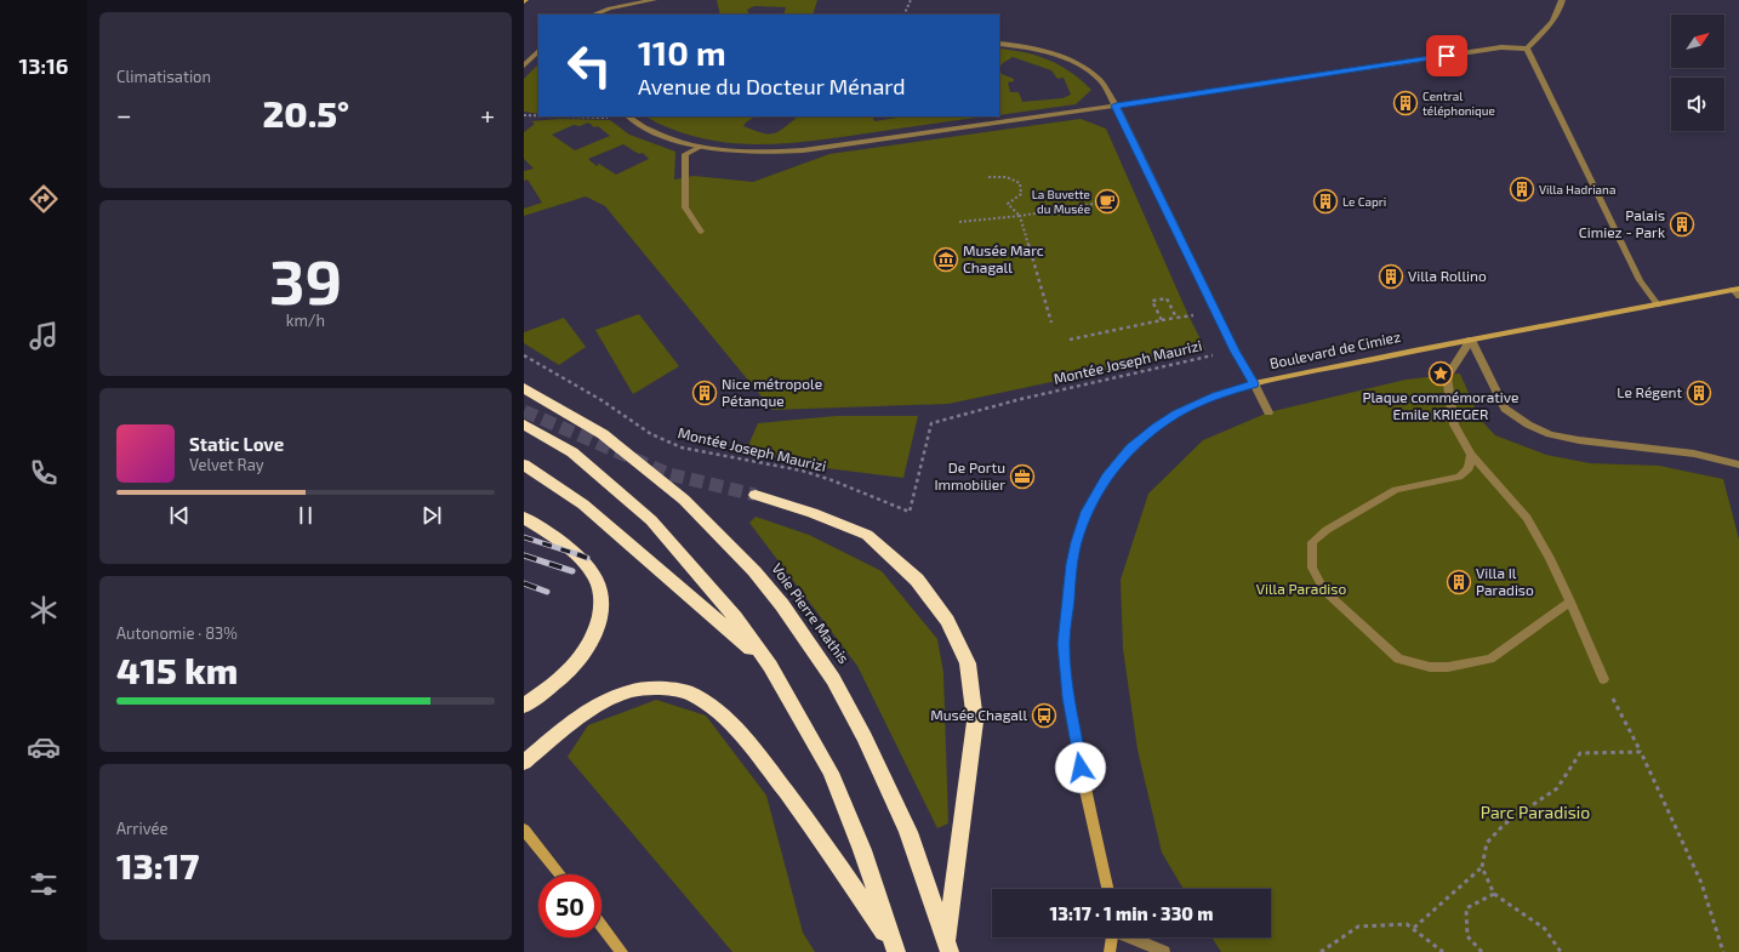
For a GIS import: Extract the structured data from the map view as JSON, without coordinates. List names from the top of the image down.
{
  "streets": {
    "highway": ["Voie Pierre Mathis"],
    "main road": ["Boulevard de Cimiez"],
    "path": ["Montée Joseph Maurizi"]
  },
  "parks": ["Villa Paradiso", "Parc Paradisio"],
  "places": {
    "building": [
      "Central téléphonique",
      "Villa Hadriana",
      "Le Capri",
      "Palais Cimiez - Park",
      "Villa Rollino",
      "Nice métropole Pétanque",
      "Le Régent",
      "Villa Il Paradiso"
    ],
    "cafe": ["La Buvette du Musée"],
    "museum": ["Musée Marc Chagall"],
    "place": ["Plaque commémorative Emile KRIEGER"],
    "office": ["De Portu Immobilier"],
    "bus stop": ["Musée Chagall"]
  },
  "north": "top right",
  "page": {
    "tabs": "13:16",
    "tile": [
      "Climatisation",
      ["39", "km/h"],
      ["Autonomie · 83%", "415 km"],
      ["Arrivée", "13:17"]
    ],
    "turn": ["110 m", "Avenue du Docteur Ménard"],
    "heat": ["−", "20.5°", "+"],
    "song": ["Static Love", "Velvet Ray"],
    "limit": "50",
    "trip": "13:17 · 1 min · 330 m"
  }
}
